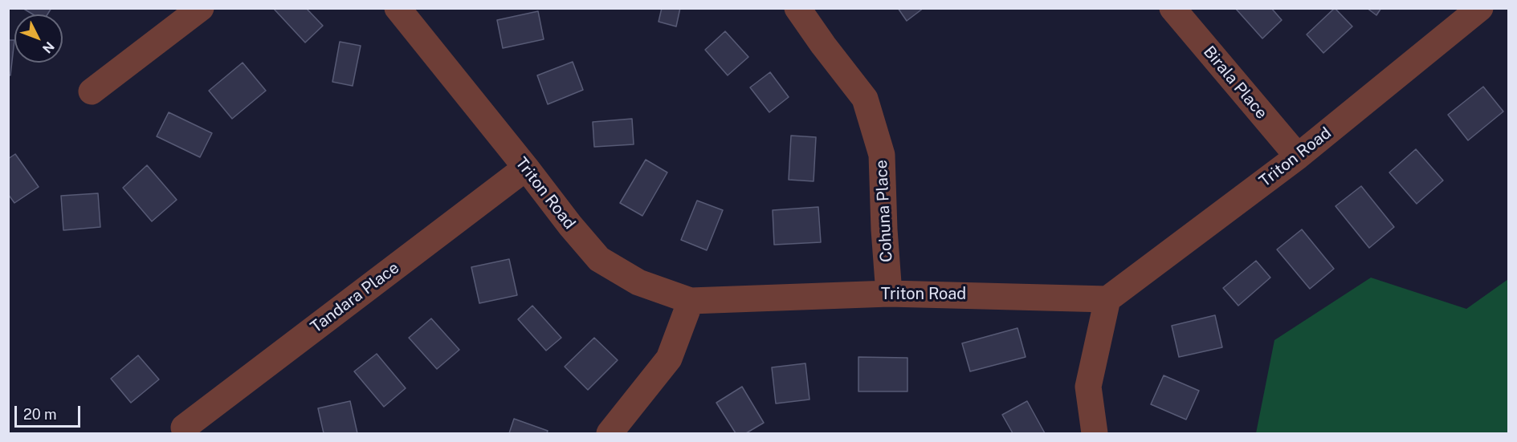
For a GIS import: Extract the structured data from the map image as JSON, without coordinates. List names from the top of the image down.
{
  "streets": {
    "street": [
      "Birala Place",
      "Triton Road",
      "Cohuna Place",
      "Tandara Place"
    ]
  },
  "crossings": [
    ["Birala Place", "Triton Road"],
    ["Triton Road", "Cohuna Place"],
    ["Triton Road", "Tandara Place"]
  ],
  "scale_bar": "20 m",
  "north": "bottom right"
}
